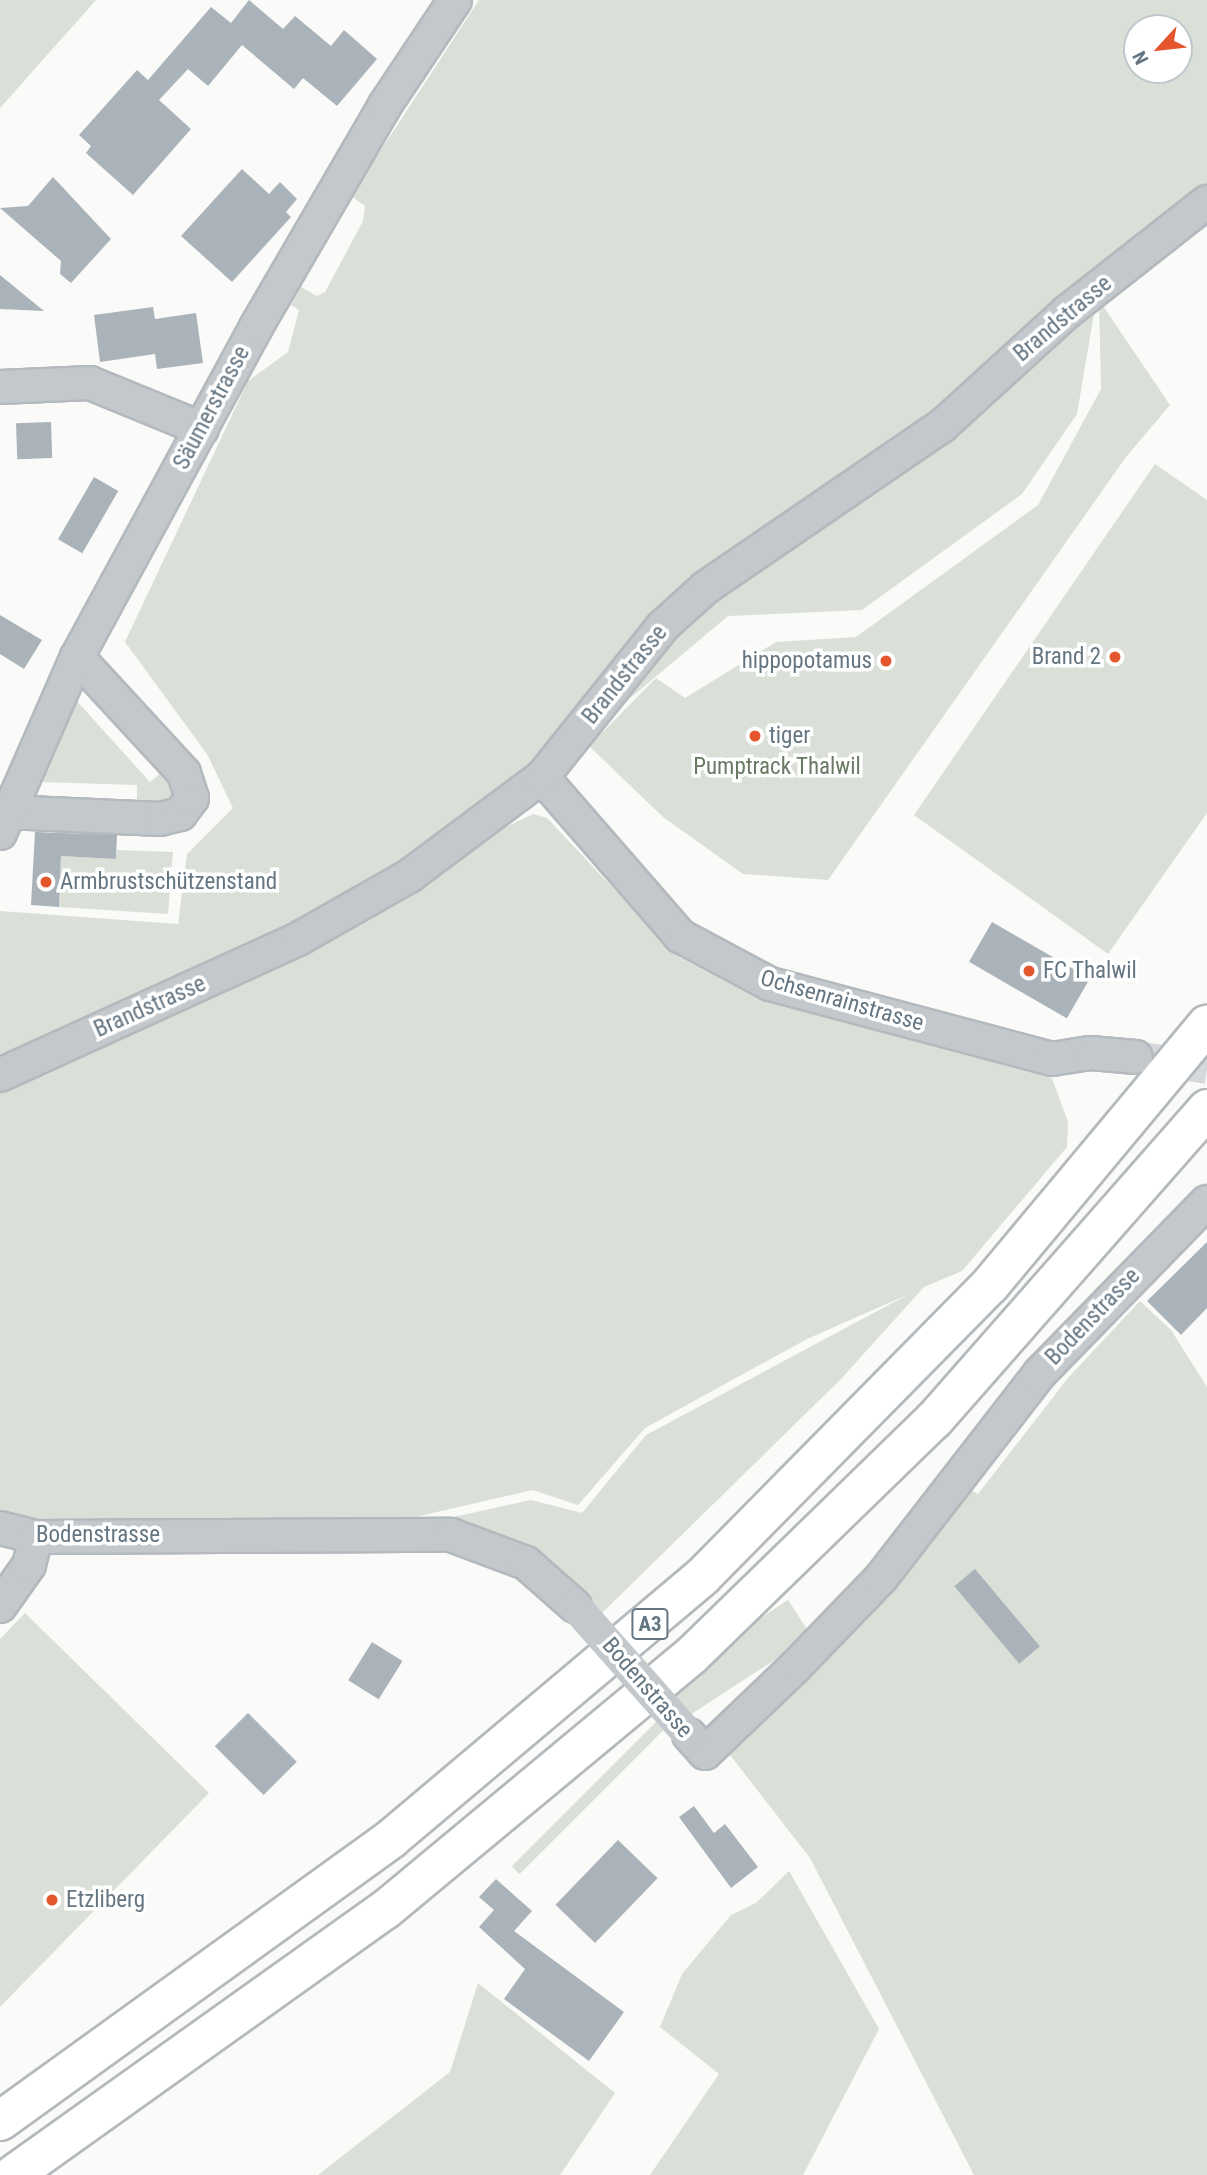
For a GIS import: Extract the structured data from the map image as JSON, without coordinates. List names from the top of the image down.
{
  "streets": {
    "highway": ["A3"],
    "street": [
      "Brandstrasse",
      "Säumerstrasse",
      "Ochsenrainstrasse",
      "Bodenstrasse"
    ]
  },
  "crossings": [
    ["Brandstrasse", "Ochsenrainstrasse"]
  ],
  "parks": ["Pumptrack Thalwil"],
  "places": [
    "Brand 2",
    "hippopotamus",
    "tiger",
    "Armbrustschützenstand",
    "FC Thalwil",
    "Etzliberg"
  ],
  "north": "bottom left"
}
